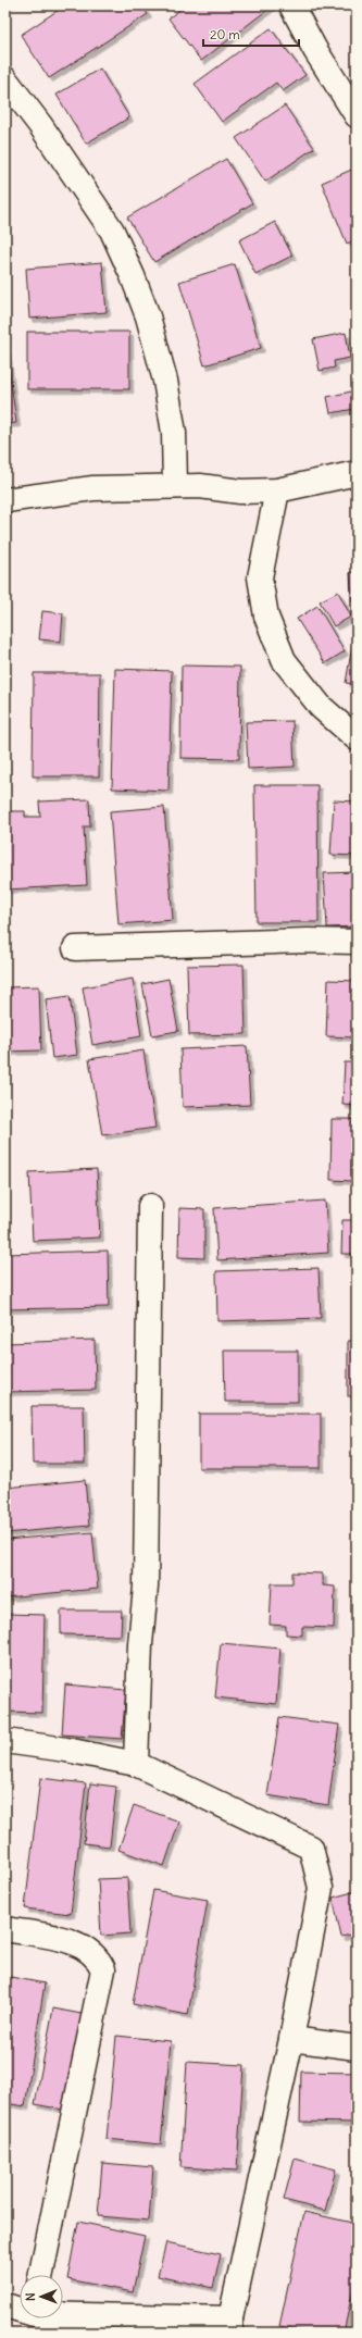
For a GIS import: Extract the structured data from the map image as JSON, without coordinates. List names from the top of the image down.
{
  "scale_bar": "20 m",
  "north": "left"
}
